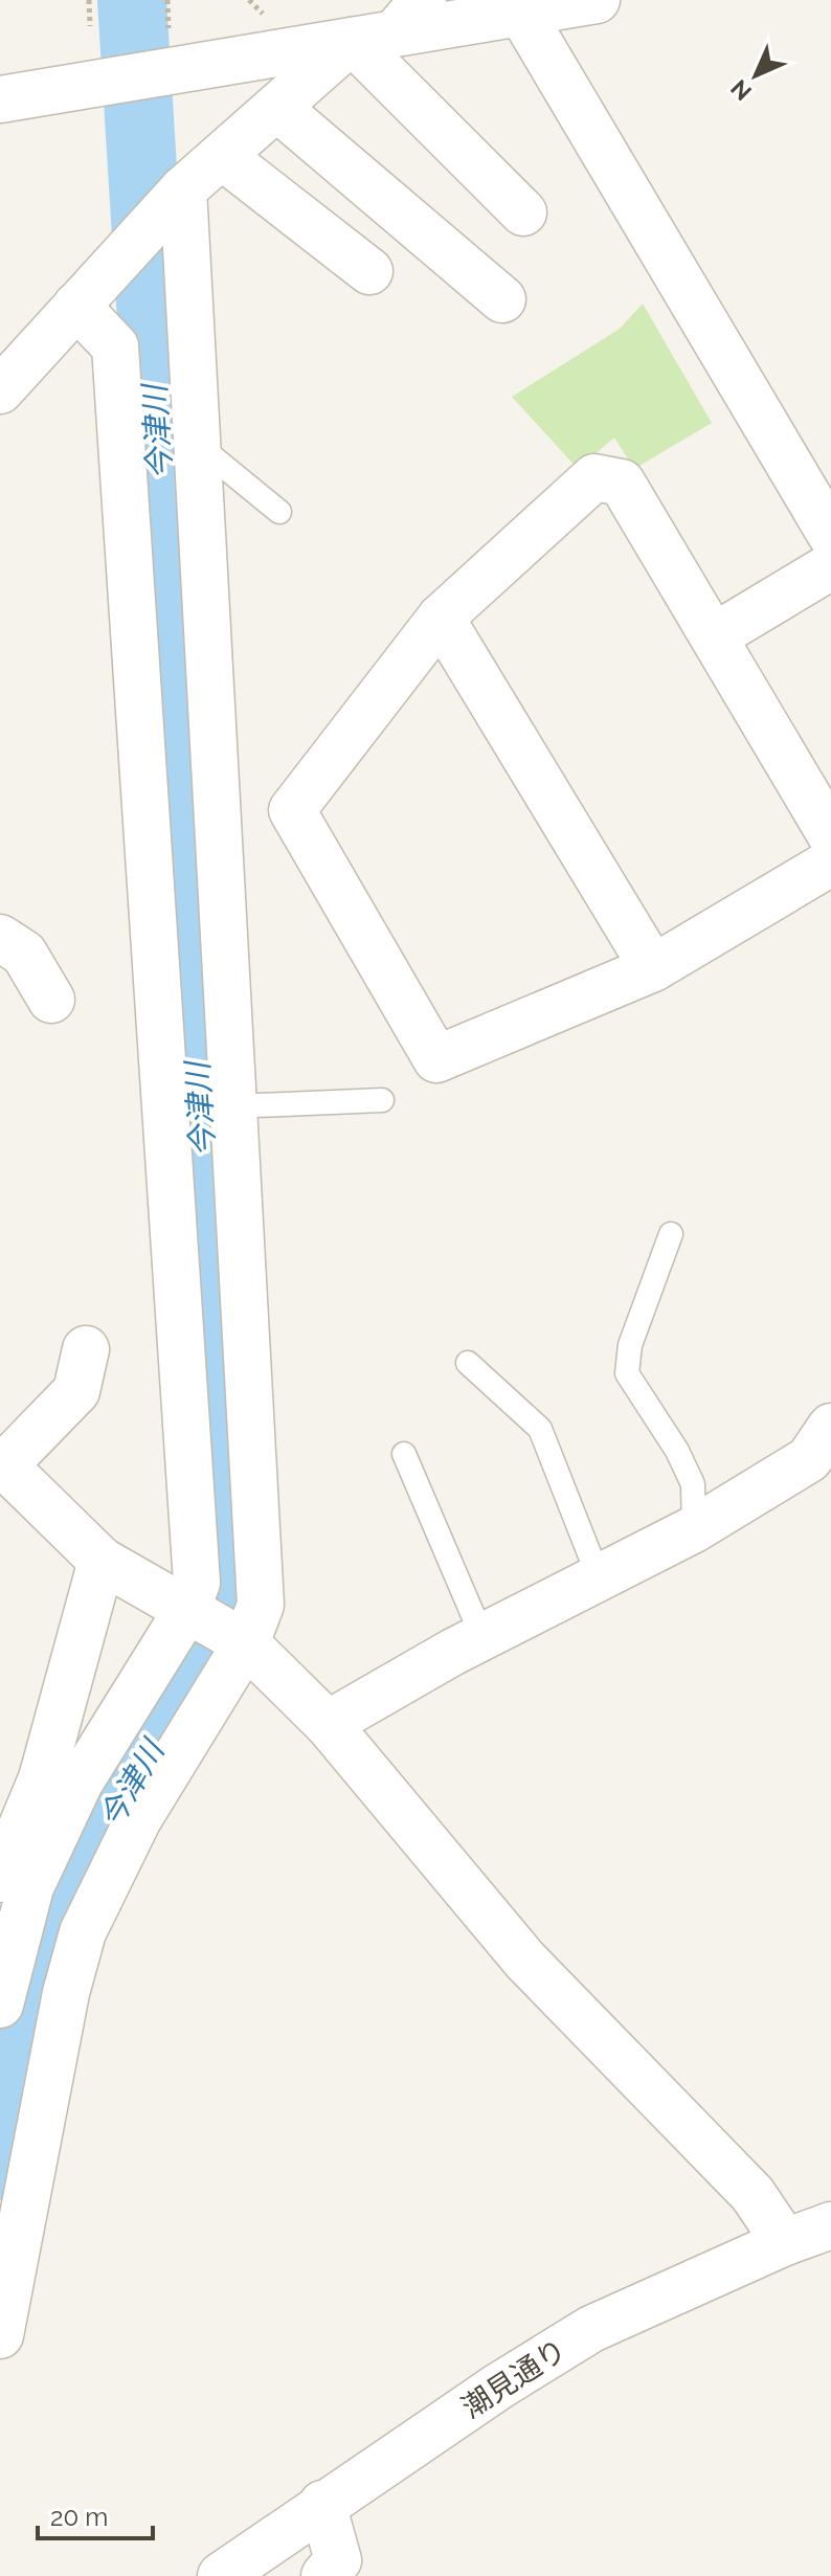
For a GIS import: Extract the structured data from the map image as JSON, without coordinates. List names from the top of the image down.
{
  "streets": {
    "street": ["潮見通り"]
  },
  "water": ["今津川"],
  "scale_bar": "20 m",
  "north": "bottom left"
}
